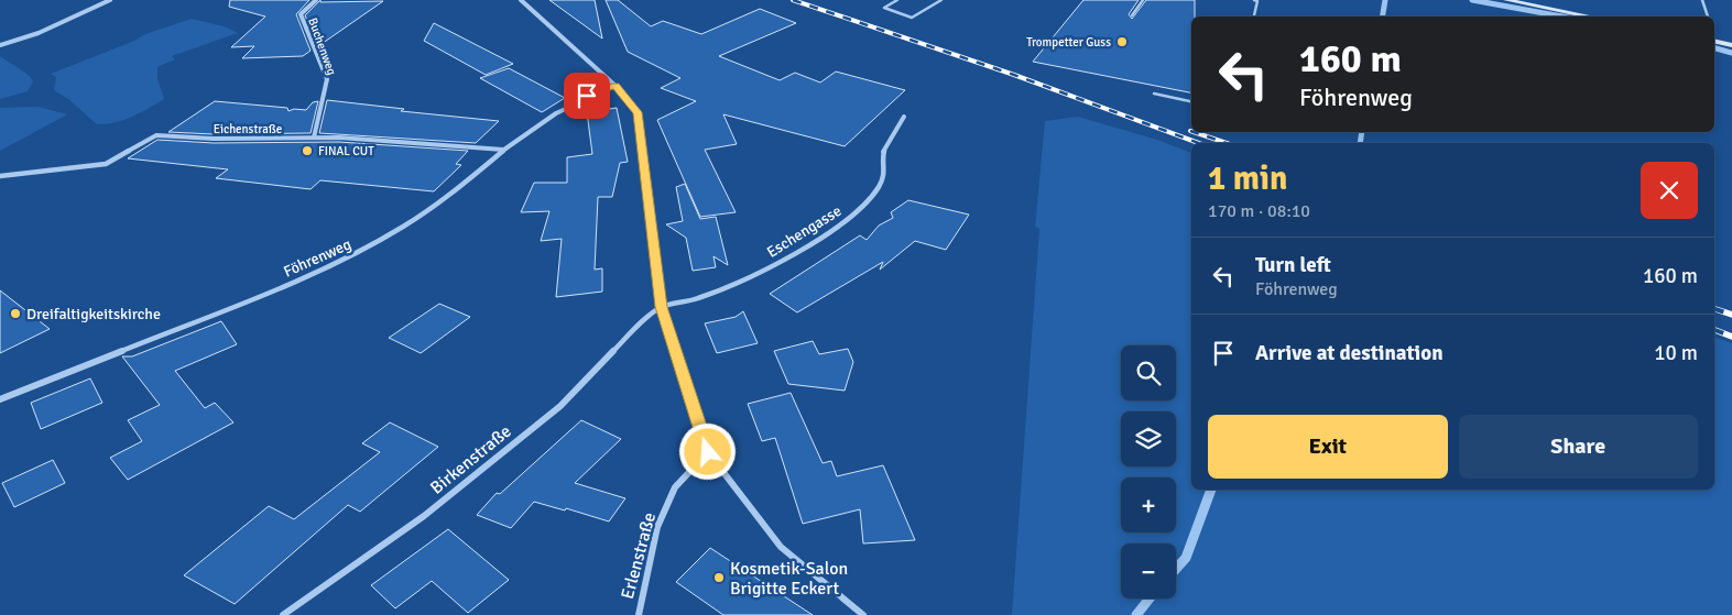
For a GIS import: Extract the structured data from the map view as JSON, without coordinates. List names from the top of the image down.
{
  "streets": {
    "street": [
      "Buchenweg",
      "Eichenstraße",
      "Eschengasse",
      "Föhrenweg",
      "Birkenstraße",
      "Erlenstraße"
    ]
  },
  "crossings": [
    ["Buchenweg", "Eichenstraße"],
    ["Eichenstraße", "Föhrenweg"],
    ["Eschengasse", "Birkenstraße"]
  ],
  "places": [
    "Trompetter Guss",
    "FINAL CUT",
    "Dreifaltigkeitskirche",
    "Kosmetik-Salon Brigitte Eckert"
  ],
  "page": {
    "turn": ["160 m", "Föhrenweg"],
    "heading": ["1 min", "170 m · 08:10"],
    "list": [
      {
        "name": "Turn left",
        "note": "Föhrenweg",
        "value": "160 m"
      },
      {
        "name": "Arrive at destination",
        "value": "10 m"
      }
    ],
    "map_buttons": ["+", "−"],
    "buttons": ["Exit", "Share"]
  }
}
